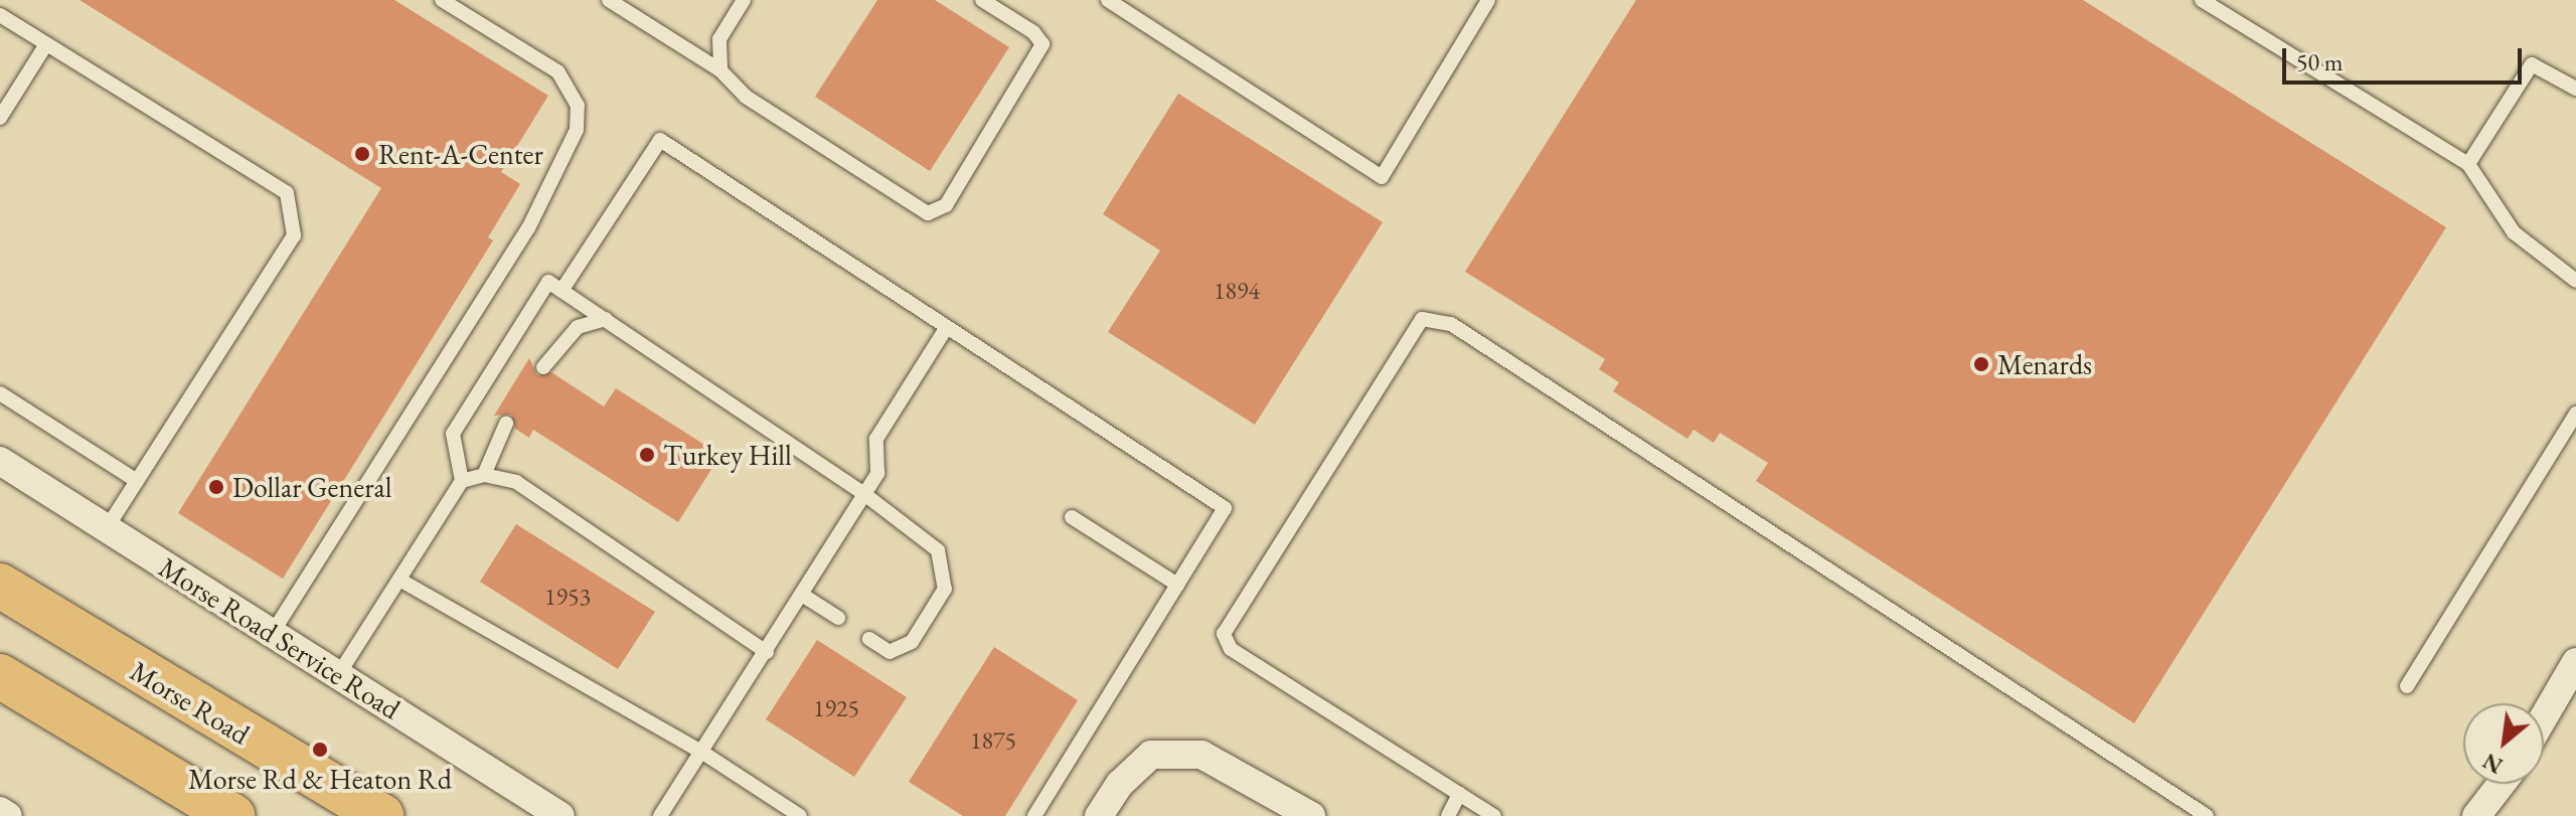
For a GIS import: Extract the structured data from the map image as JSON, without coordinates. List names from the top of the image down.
{
  "streets": {
    "main road": ["Morse Road"],
    "street": ["Morse Road Service Road"]
  },
  "places": [
    "Rent-A-Center",
    "Menards",
    "Turkey Hill",
    "Dollar General",
    "Morse Rd & Heaton Rd"
  ],
  "house_numbers": [
    "1894",
    "1953",
    "1925",
    "1875"
  ],
  "scale_bar": "50 m",
  "north": "bottom left"
}
